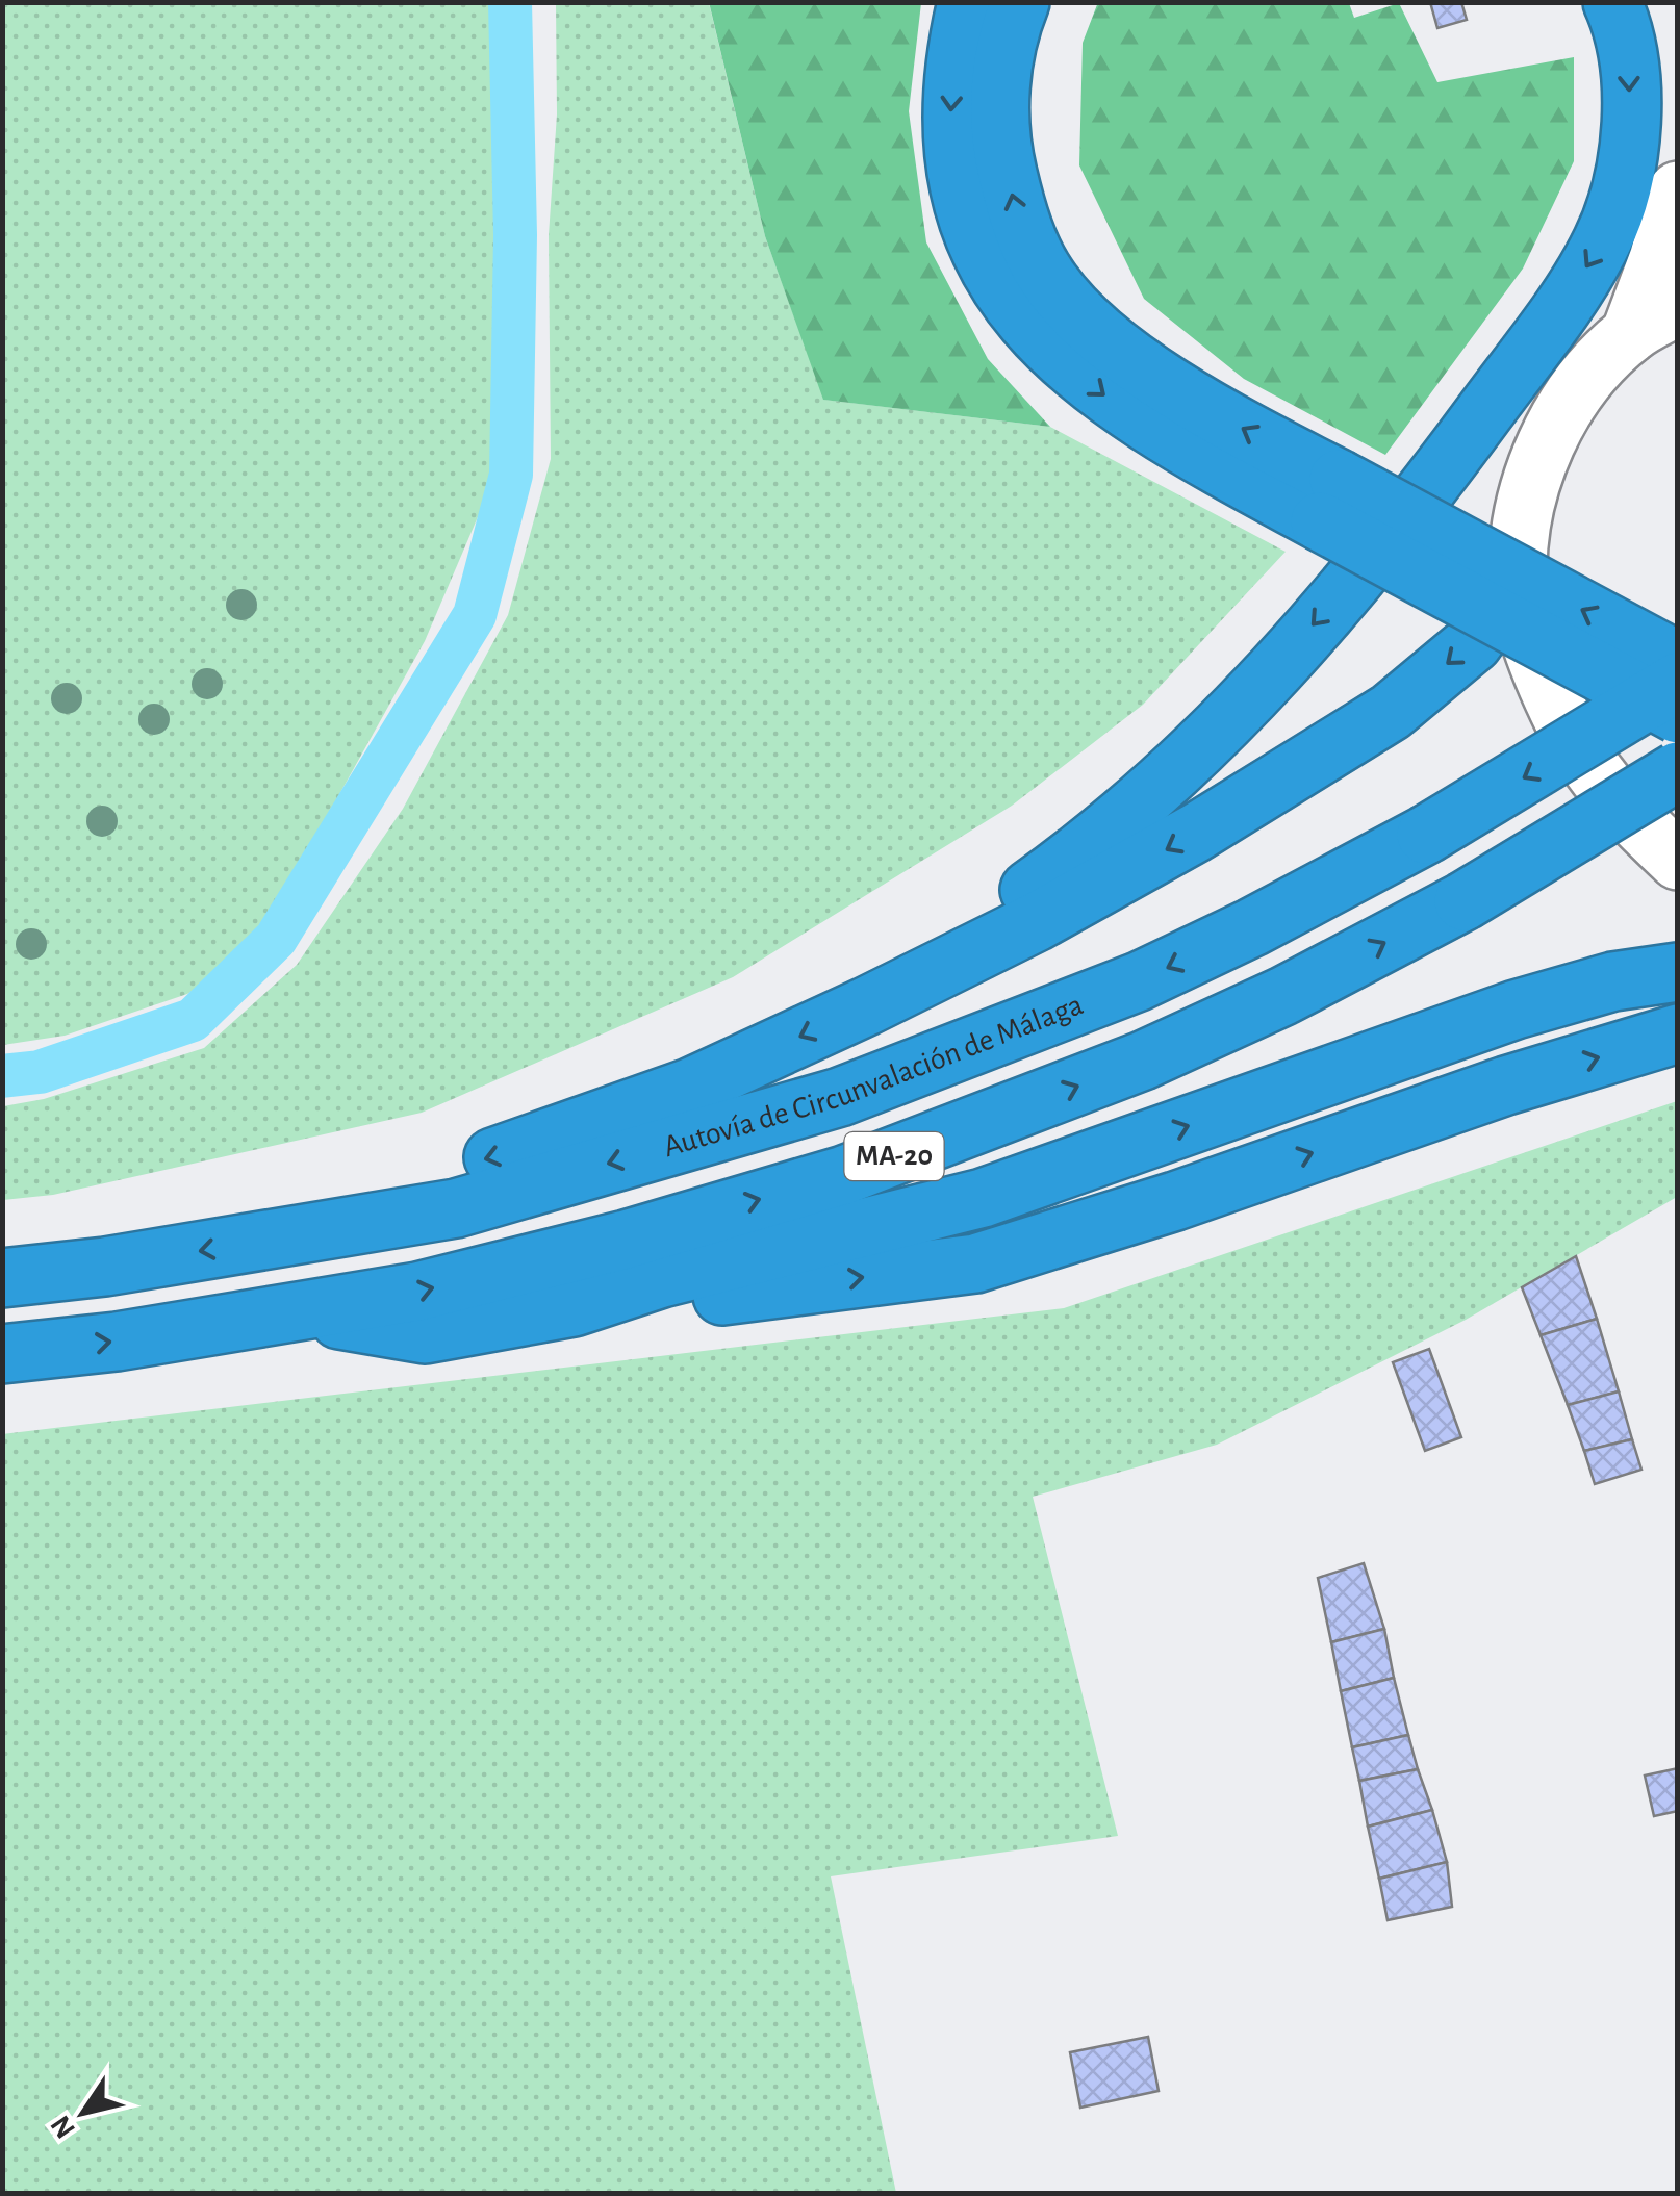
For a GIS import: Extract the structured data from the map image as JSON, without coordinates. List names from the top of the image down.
{
  "streets": {
    "highway": ["Autovía de Circunvalación de Málaga", "MA-20"]
  },
  "north": "bottom left"
}
